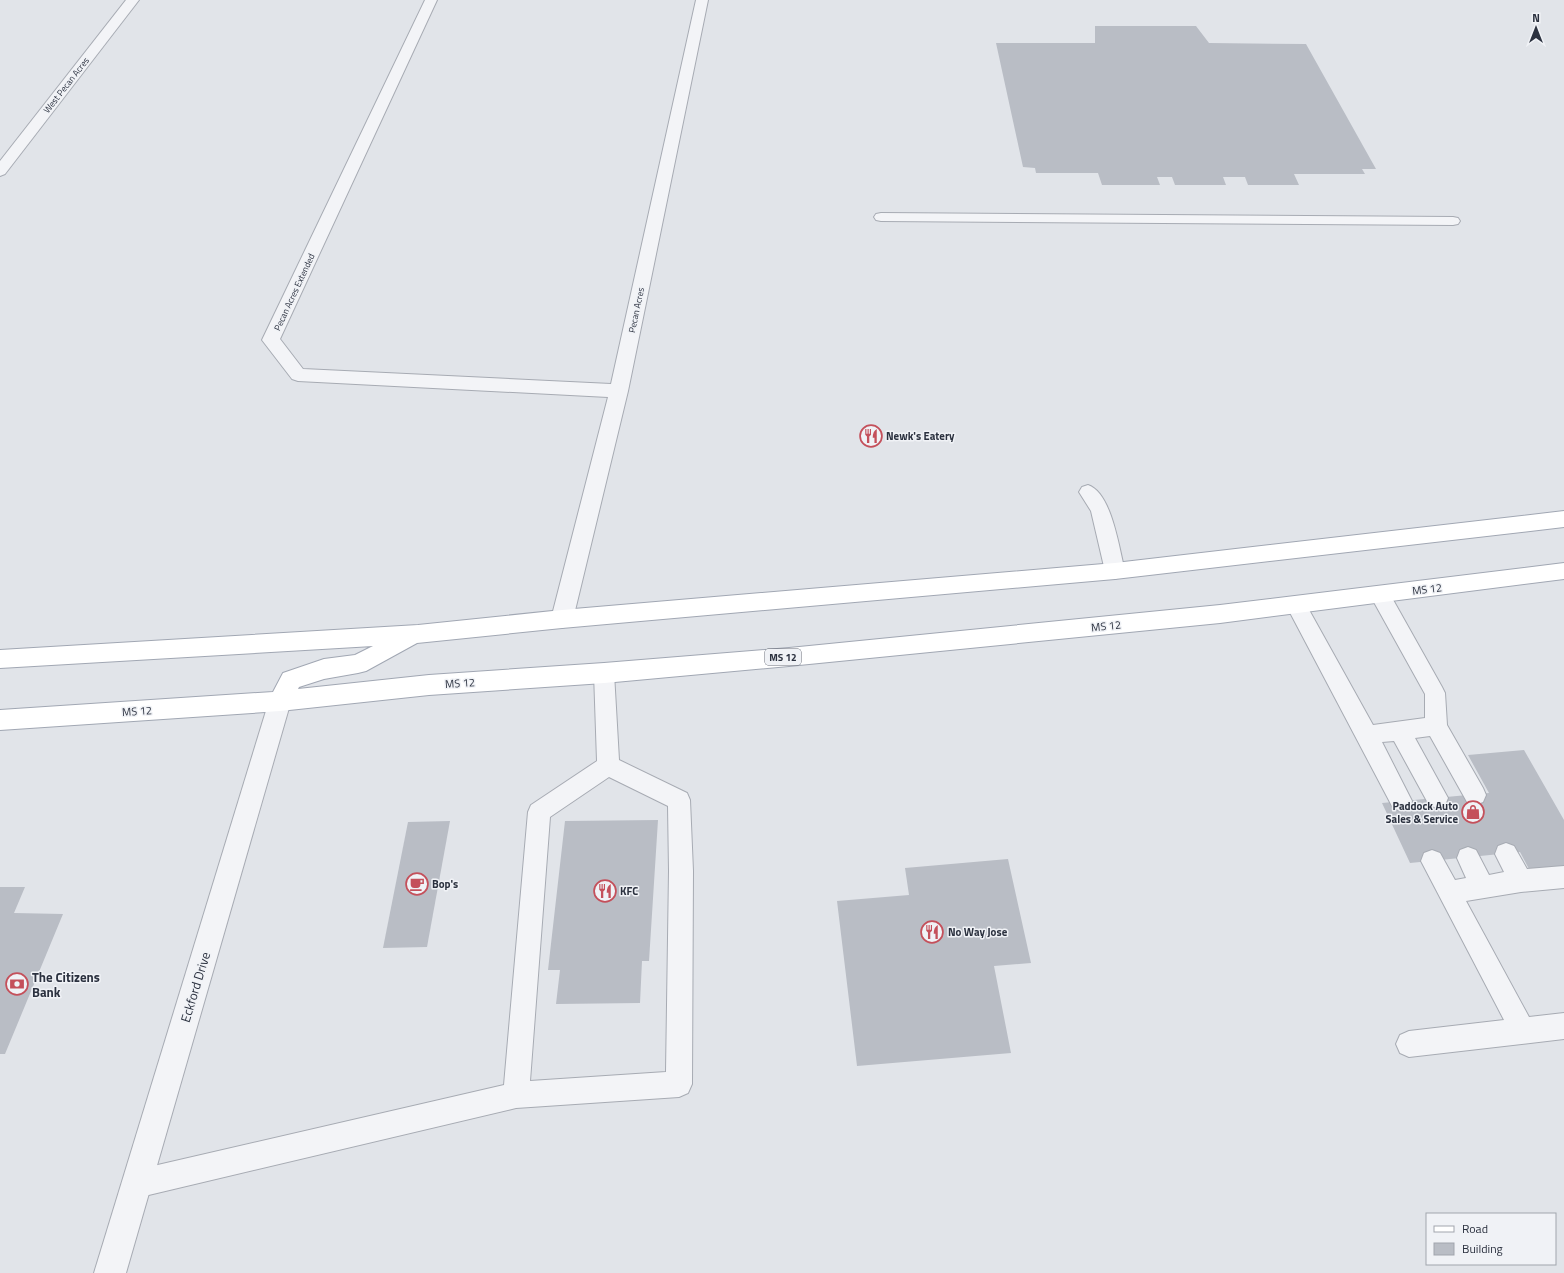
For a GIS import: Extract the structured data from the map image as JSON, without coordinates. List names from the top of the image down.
{
  "streets": {
    "main road": ["MS 12"],
    "street": [
      "West Pecan Acres",
      "Pecan Acres Extended",
      "Pecan Acres",
      "Eckford Drive"
    ]
  },
  "crossings": [
    ["Pecan Acres Extended", "Pecan Acres"],
    ["MS 12", "Eckford Drive"]
  ],
  "places": {
    "restaurant": ["Newk's Eatery", "KFC", "No Way Jose"],
    "shop": ["Paddock Auto Sales & Service"],
    "cafe": ["Bop's"],
    "bank": ["The Citizens Bank"]
  },
  "legend": ["Road", "Building"],
  "north": "top"
}
